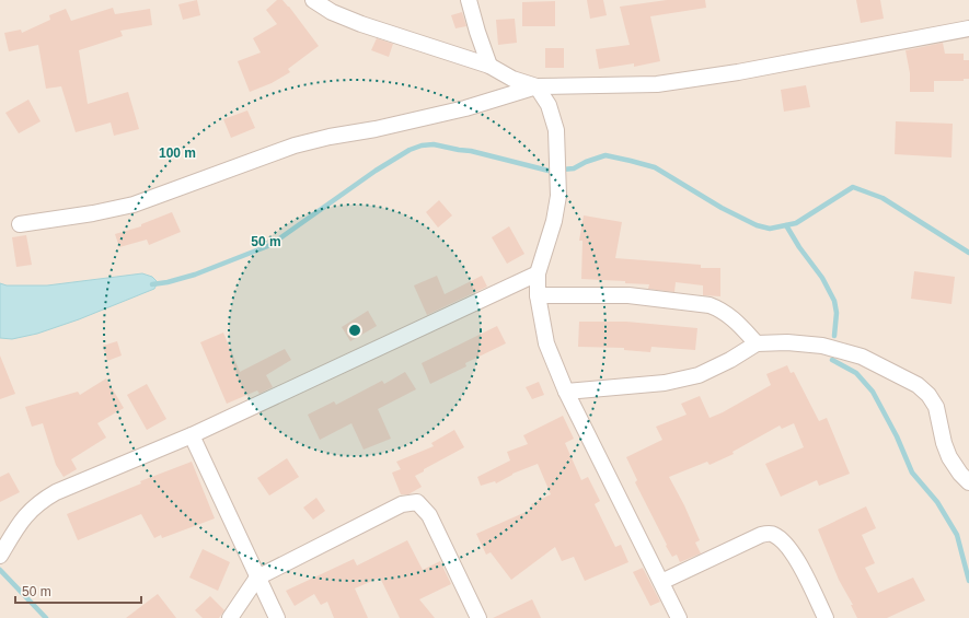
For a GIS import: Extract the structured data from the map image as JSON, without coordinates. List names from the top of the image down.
{
  "scale_bar": "50 m",
  "rings": ["100 m", "50 m"]
}
